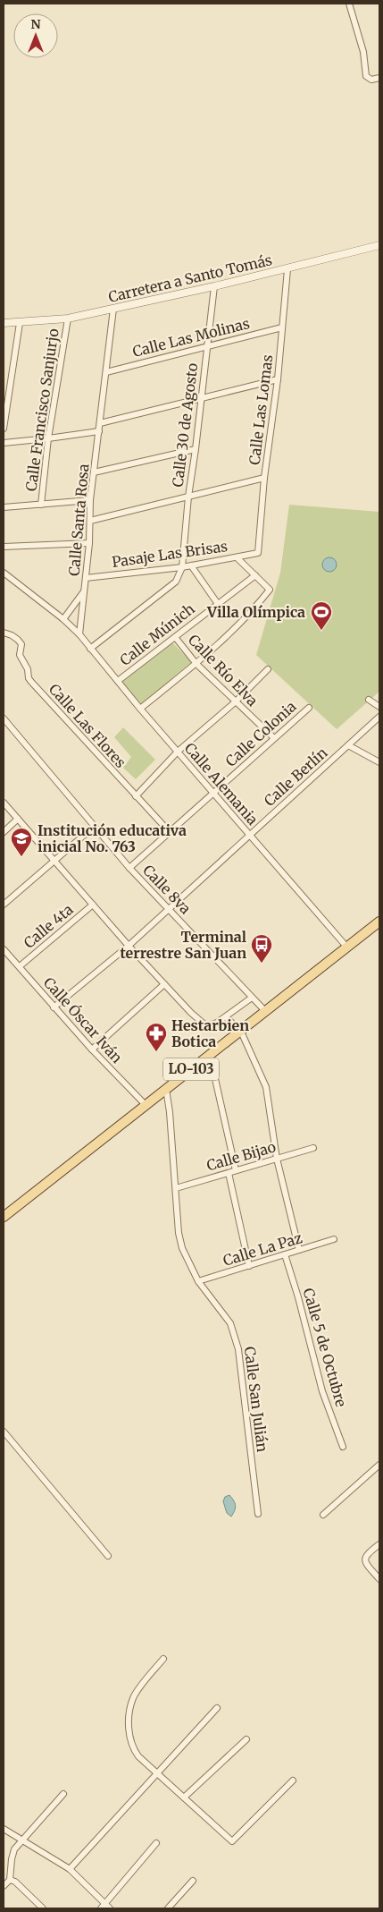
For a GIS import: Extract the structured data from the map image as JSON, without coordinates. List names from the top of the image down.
{
  "streets": {
    "main road": ["LO-103"],
    "street": [
      "Carretera a Santo Tomás",
      "Calle Las Molinas",
      "Calle Francisco Sanjurjo",
      "Calle Las Lomas",
      "Calle 30 de Agosto",
      "Calle Santa Rosa",
      "Pasaje Las Brisas",
      "Calle Múnich",
      "Calle Río Elva",
      "Calle Las Flores",
      "Calle Colonia",
      "Calle Berlín",
      "Calle Alemania",
      "Calle 8va",
      "Calle 4ta",
      "Calle Óscar Iván",
      "Calle Bijao",
      "Calle La Paz",
      "Calle 5 de Octubre",
      "Calle San Julián"
    ]
  },
  "crossings": [
    ["Carretera a Santo Tomás", "Calle Francisco Sanjurjo"],
    ["Carretera a Santo Tomás", "Calle Las Lomas"],
    ["Carretera a Santo Tomás", "Calle 30 de Agosto"],
    ["Carretera a Santo Tomás", "Calle Santa Rosa"],
    ["Calle Las Molinas", "Calle Las Lomas"],
    ["Calle Las Molinas", "Calle 30 de Agosto"],
    ["Calle Las Molinas", "Calle Santa Rosa"],
    ["Calle Las Lomas", "Pasaje Las Brisas"],
    ["Calle 30 de Agosto", "Pasaje Las Brisas"],
    ["Calle Santa Rosa", "Pasaje Las Brisas"],
    ["Calle Santa Rosa", "Calle Alemania"],
    ["Calle Múnich", "Calle Río Elva"],
    ["Calle Múnich", "Calle Alemania"],
    ["Calle Río Elva", "Calle Colonia"],
    ["Calle Las Flores", "Calle Colonia"],
    ["Calle Colonia", "Calle Alemania"],
    ["Calle Colonia", "Calle 8va"],
    ["Calle Berlín", "Calle Alemania"],
    ["Calle Berlín", "Calle 8va"],
    ["Calle Berlín", "Calle Óscar Iván"],
    ["Calle Alemania", "LO-103"],
    ["Calle 8va", "LO-103"],
    ["Calle 4ta", "Calle Óscar Iván"],
    ["Calle Óscar Iván", "LO-103"],
    ["LO-103", "Calle San Julián"],
    ["Calle Bijao", "Calle San Julián"],
    ["Calle La Paz", "Calle 5 de Octubre"],
    ["Calle La Paz", "Calle San Julián"]
  ],
  "places": {
    "sports": ["Villa Olímpica"],
    "school or university": ["Institución educativa inicial No. 763"],
    "bus stop": ["Terminal terrestre San Juan"],
    "pharmacy": ["Hestarbien Botica"]
  },
  "north": "top"
}
